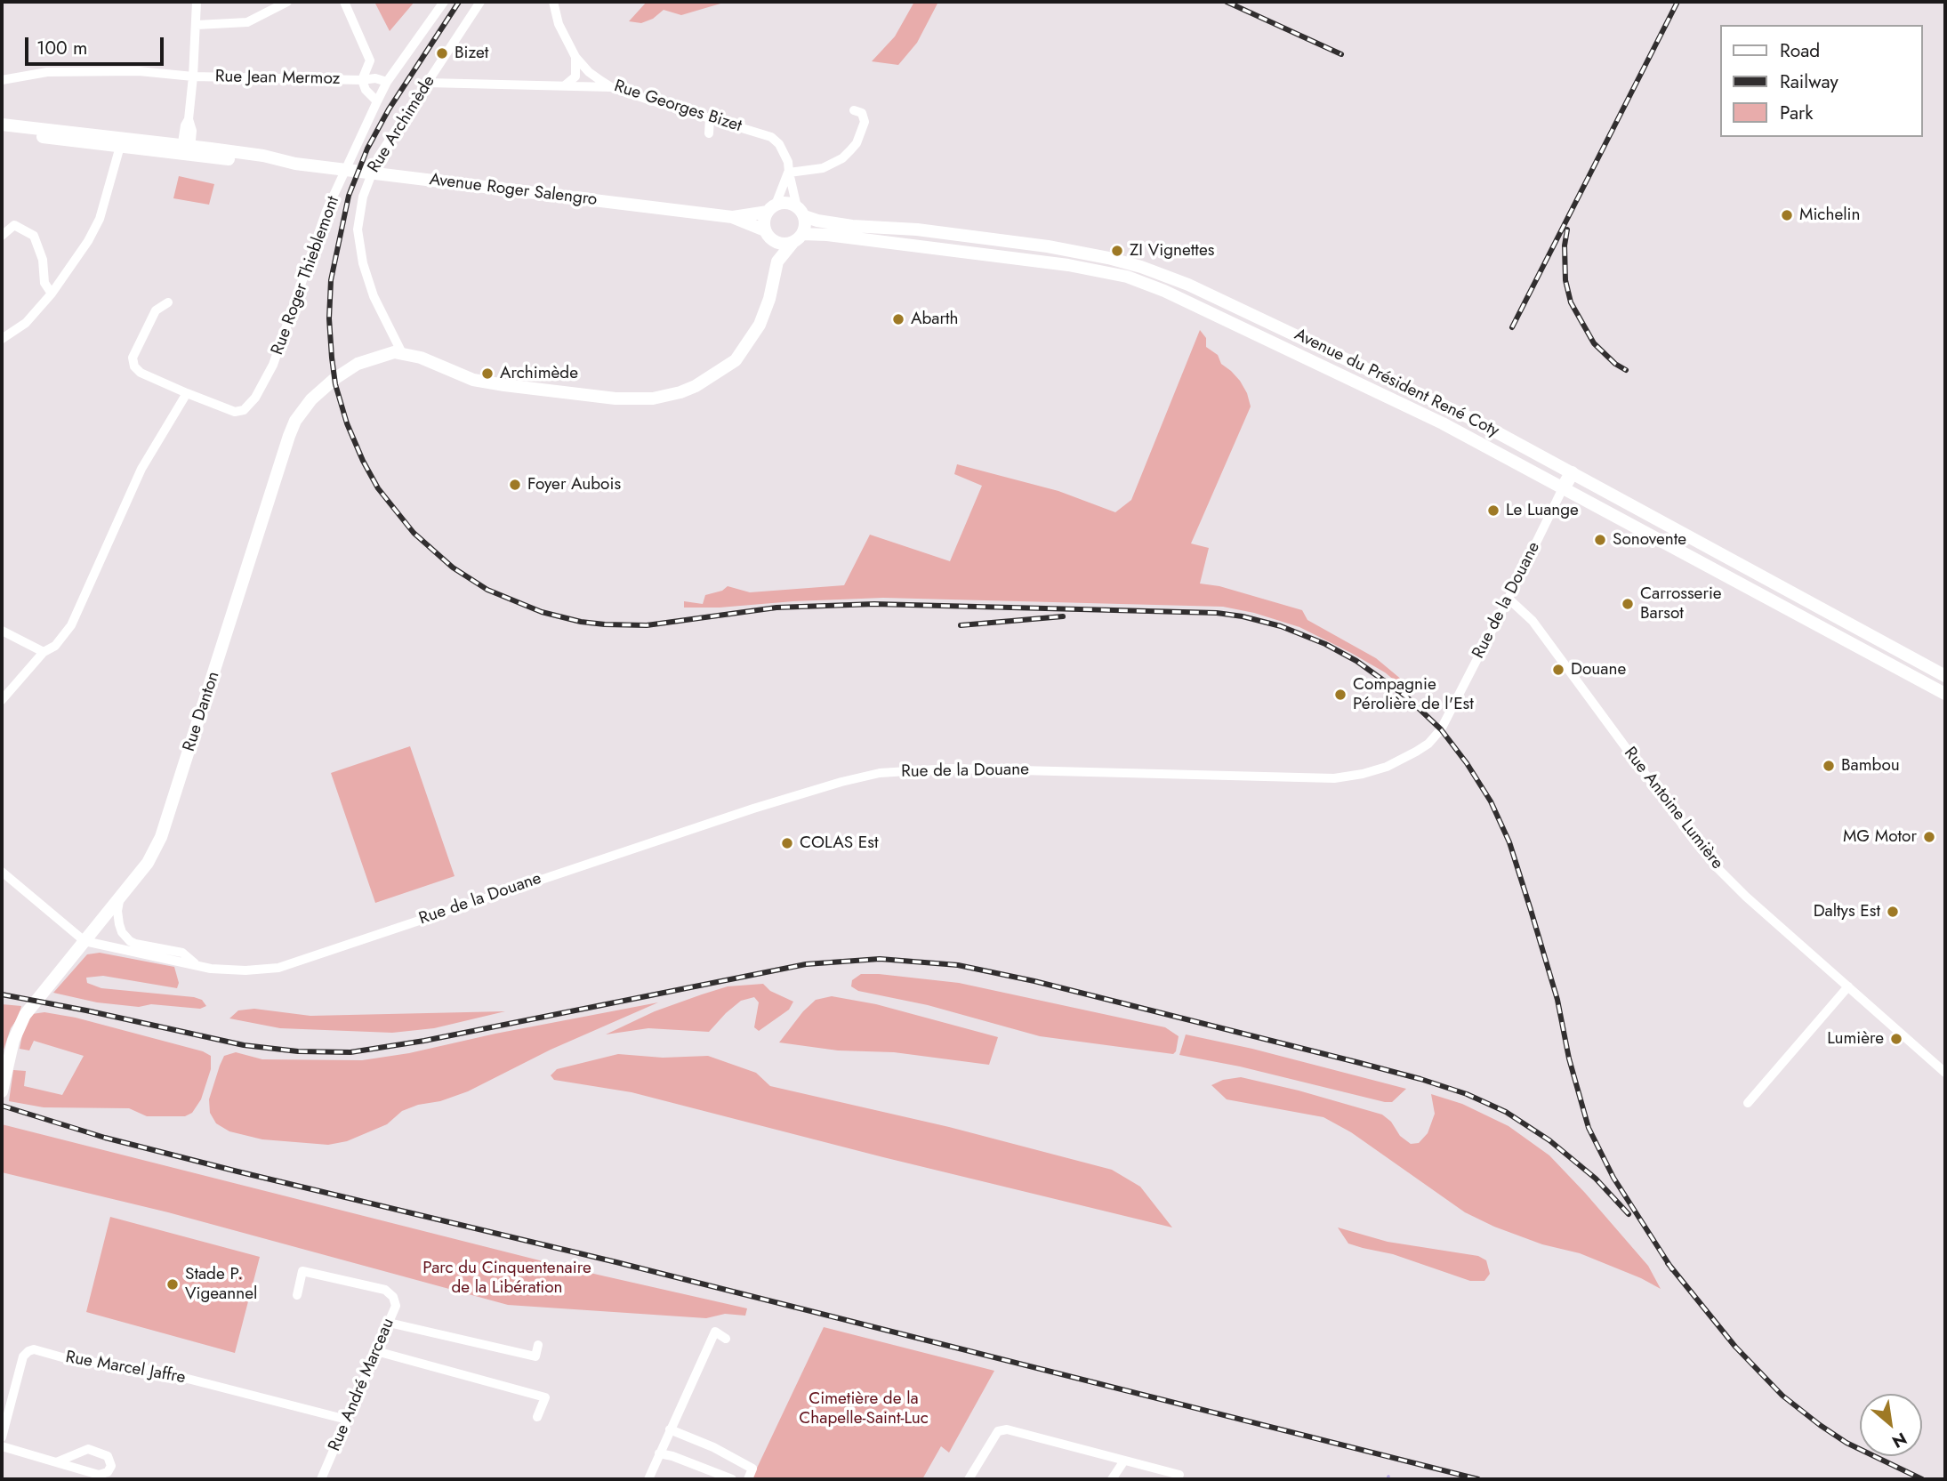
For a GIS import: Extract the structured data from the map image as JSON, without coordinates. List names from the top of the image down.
{
  "streets": {
    "main road": ["Avenue Roger Salengro", "Avenue du Président René Coty", "Rue Danton"],
    "street": [
      "Rue Jean Mermoz",
      "Rue Georges Bizet",
      "Rue Archimède",
      "Rue Roger Thieblemont",
      "Rue de la Douane",
      "Rue Antoine Lumière",
      "Rue Marcel Jaffre",
      "Rue André Marceau"
    ]
  },
  "crossings": [
    ["Rue Jean Mermoz", "Rue Roger Thieblemont"],
    ["Rue Georges Bizet", "Avenue Roger Salengro"],
    ["Rue Georges Bizet", "Avenue du Président René Coty"],
    ["Rue Archimède", "Rue Danton"],
    ["Avenue Roger Salengro", "Avenue du Président René Coty"],
    ["Avenue du Président René Coty", "Rue de la Douane"],
    ["Rue de la Douane", "Rue Danton"],
    ["Rue de la Douane", "Rue Antoine Lumière"],
    ["Rue Marcel Jaffre", "Rue André Marceau"]
  ],
  "parks": ["Parc du Cinquentenaire de la Libération", "Cimetière de la Chapelle-Saint-Luc"],
  "places": [
    "Bizet",
    "Michelin",
    "ZI Vignettes",
    "Abarth",
    "Archimède",
    "Foyer Aubois",
    "Le Luange",
    "Sonovente",
    "Carrosserie Barsot",
    "Douane",
    "Compagnie Pérolière de l'Est",
    "Bambou",
    "MG Motor",
    "COLAS Est",
    "Daltys Est",
    "Lumière",
    "Stade P. Vigeannel"
  ],
  "legend": ["Road", "Railway", "Park"],
  "scale_bar": "100 m",
  "north": "bottom right"
}
